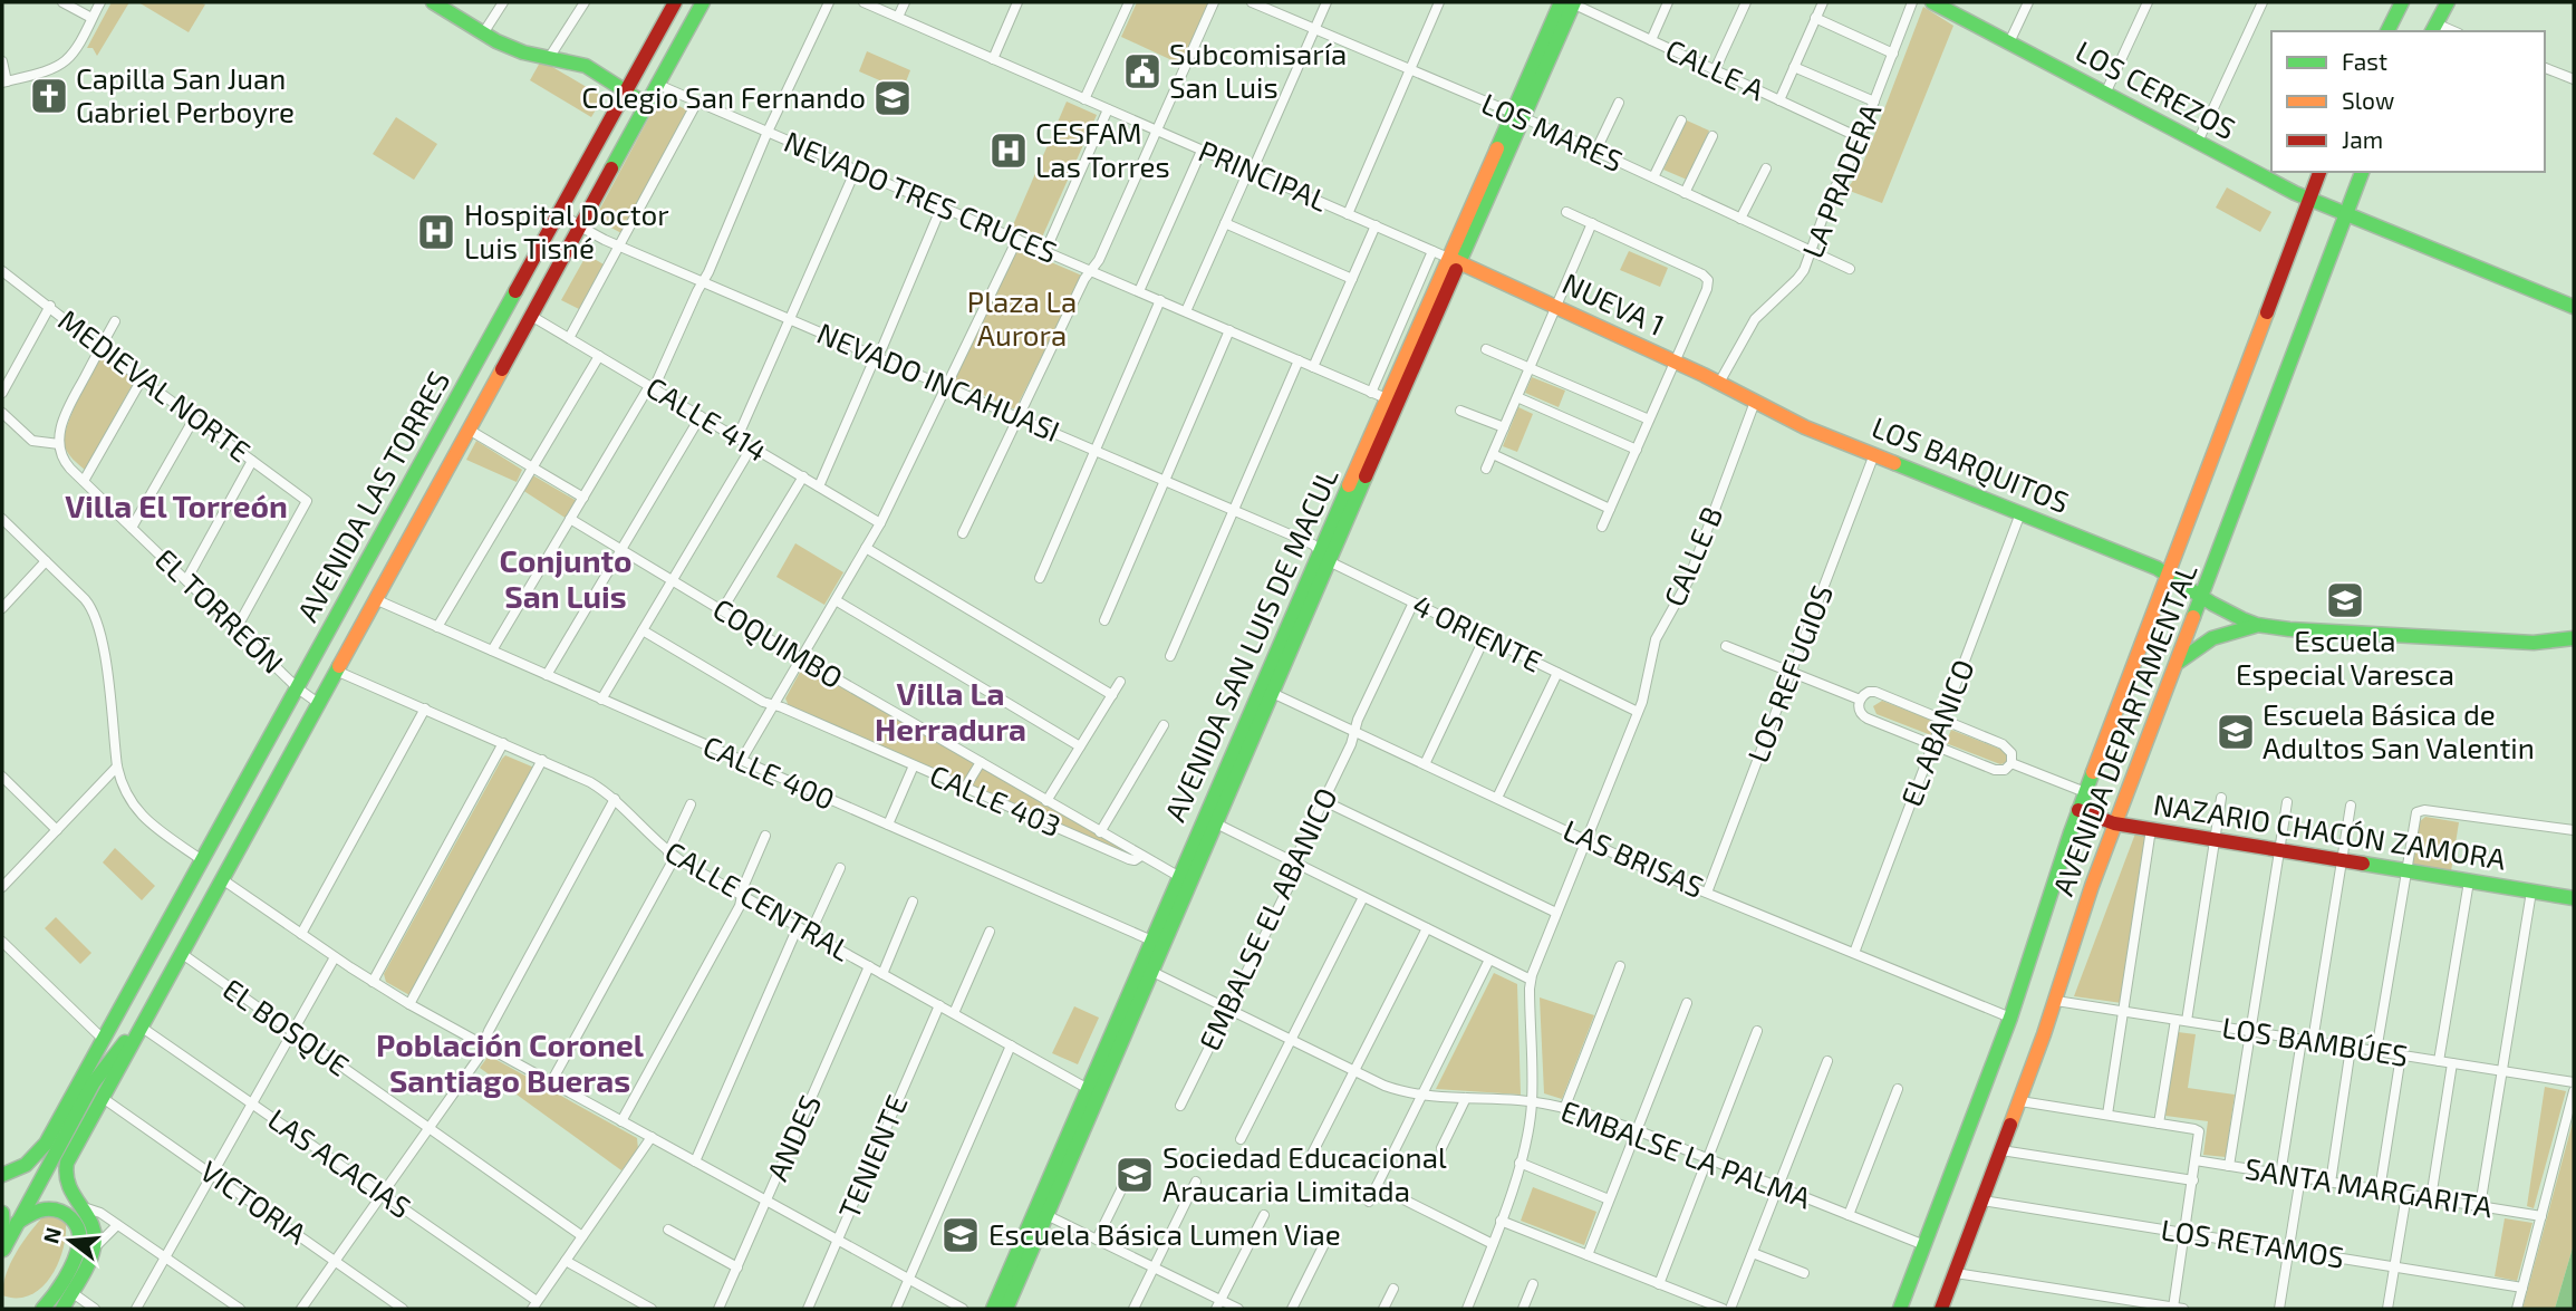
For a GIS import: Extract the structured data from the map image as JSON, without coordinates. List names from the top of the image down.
{
  "streets": {
    "main road": [
      "LOS CEREZOS",
      "NUEVA 1",
      "LOS BARQUITOS",
      "AVENIDA LAS TORRES",
      "AVENIDA SAN LUIS DE MACUL",
      "AVENIDA DEPARTAMENTAL",
      "NAZARIO CHACÓN ZAMORA"
    ],
    "street": [
      "CALLE A",
      "LOS MARES",
      "PRINCIPAL",
      "LA PRADERA",
      "NEVADO TRES CRUCES",
      "NEVADO INCAHUASI",
      "MEDIEVAL NORTE",
      "CALLE 414",
      "CALLE B",
      "EL TORREÓN",
      "4 ORIENTE",
      "COQUIMBO",
      "LOS REFUGIOS",
      "EL ABANICO",
      "CALLE 400",
      "CALLE 403",
      "LAS BRISAS",
      "CALLE CENTRAL",
      "EMBALSE EL ABANICO",
      "EL BOSQUE",
      "LOS BAMBÚES",
      "ANDES",
      "EMBALSE LA PALMA",
      "TENIENTE",
      "LAS ACACIAS",
      "SANTA MARGARITA",
      "VICTORIA",
      "LOS RETAMOS"
    ]
  },
  "crossings": [
    ["CALLE A", "LA PRADERA"],
    ["CALLE A", "AVENIDA SAN LUIS DE MACUL"],
    ["LOS CEREZOS", "AVENIDA DEPARTAMENTAL"],
    ["LOS MARES", "LA PRADERA"],
    ["LOS MARES", "AVENIDA SAN LUIS DE MACUL"],
    ["PRINCIPAL", "NUEVA 1"],
    ["PRINCIPAL", "AVENIDA SAN LUIS DE MACUL"],
    ["LA PRADERA", "NUEVA 1"],
    ["NEVADO TRES CRUCES", "AVENIDA LAS TORRES"],
    ["NEVADO TRES CRUCES", "AVENIDA SAN LUIS DE MACUL"],
    ["NUEVA 1", "LOS BARQUITOS"],
    ["NUEVA 1", "CALLE B"],
    ["NUEVA 1", "AVENIDA SAN LUIS DE MACUL"],
    ["NEVADO INCAHUASI", "AVENIDA LAS TORRES"],
    ["NEVADO INCAHUASI", "4 ORIENTE"],
    ["NEVADO INCAHUASI", "AVENIDA SAN LUIS DE MACUL"],
    ["MEDIEVAL NORTE", "EL TORREÓN"],
    ["CALLE 414", "AVENIDA LAS TORRES"],
    ["LOS BARQUITOS", "CALLE B"],
    ["LOS BARQUITOS", "LOS REFUGIOS"],
    ["LOS BARQUITOS", "AVENIDA DEPARTAMENTAL"],
    ["LOS BARQUITOS", "EL ABANICO"],
    ["AVENIDA LAS TORRES", "EL TORREÓN"],
    ["AVENIDA LAS TORRES", "CALLE 400"],
    ["AVENIDA LAS TORRES", "CALLE CENTRAL"],
    ["AVENIDA LAS TORRES", "EL BOSQUE"],
    ["AVENIDA LAS TORRES", "LAS ACACIAS"],
    ["AVENIDA LAS TORRES", "VICTORIA"],
    ["CALLE B", "4 ORIENTE"],
    ["CALLE B", "LAS BRISAS"],
    ["4 ORIENTE", "AVENIDA SAN LUIS DE MACUL"],
    ["4 ORIENTE", "EMBALSE EL ABANICO"],
    ["COQUIMBO", "AVENIDA SAN LUIS DE MACUL"],
    ["COQUIMBO", "CALLE 403"],
    ["AVENIDA SAN LUIS DE MACUL", "CALLE 400"],
    ["AVENIDA SAN LUIS DE MACUL", "LAS BRISAS"],
    ["AVENIDA SAN LUIS DE MACUL", "CALLE CENTRAL"],
    ["AVENIDA SAN LUIS DE MACUL", "EMBALSE LA PALMA"],
    ["LOS REFUGIOS", "LAS BRISAS"],
    ["AVENIDA DEPARTAMENTAL", "NAZARIO CHACÓN ZAMORA"],
    ["AVENIDA DEPARTAMENTAL", "LAS BRISAS"],
    ["AVENIDA DEPARTAMENTAL", "LOS BAMBÚES"],
    ["AVENIDA DEPARTAMENTAL", "EMBALSE LA PALMA"],
    ["AVENIDA DEPARTAMENTAL", "LOS RETAMOS"],
    ["EL ABANICO", "LAS BRISAS"],
    ["LAS BRISAS", "EMBALSE EL ABANICO"],
    ["CALLE CENTRAL", "ANDES"],
    ["CALLE CENTRAL", "TENIENTE"],
    ["EMBALSE EL ABANICO", "EMBALSE LA PALMA"]
  ],
  "districts": [
    "Villa El Torreón",
    "Conjunto San Luis",
    "Villa La Herradura",
    "Población Coronel Santiago Bueras"
  ],
  "parks": ["Plaza La Aurora"],
  "places": {
    "public building": ["Subcomisaría San Luis"],
    "church": ["Capilla San Juan Gabriel Perboyre"],
    "school or university": [
      "Colegio San Fernando",
      "Escuela Especial Varesca",
      "Escuela Básica de Adultos San Valentin",
      "Sociedad Educacional Araucaria Limitada",
      "Escuela Básica Lumen Viae"
    ],
    "hospital": ["CESFAM Las Torres", "Hospital Doctor Luis Tisné"]
  },
  "legend": ["Fast", "Slow", "Jam"],
  "north": "left"
}
